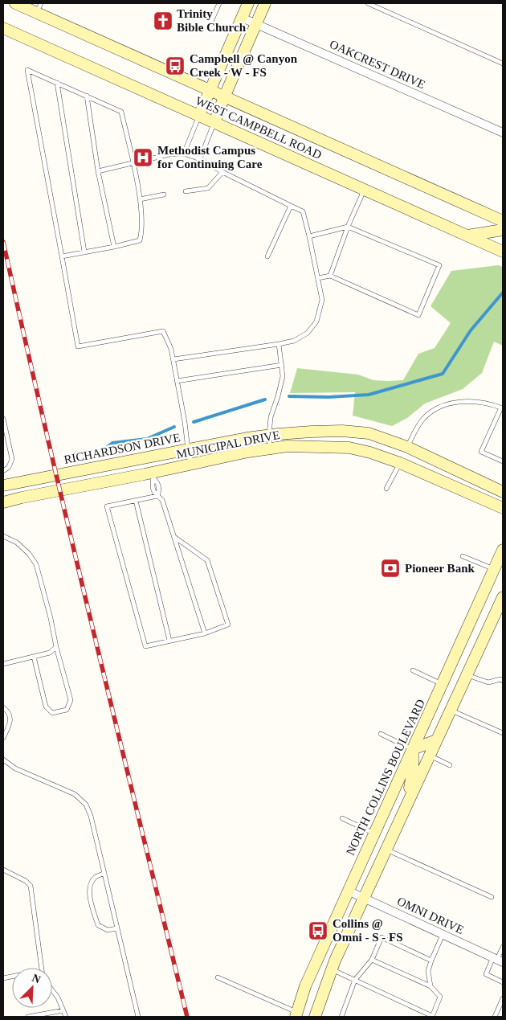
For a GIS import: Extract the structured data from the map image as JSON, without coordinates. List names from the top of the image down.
{
  "streets": {
    "main road": [
      "WEST CAMPBELL ROAD",
      "MUNICIPAL DRIVE",
      "RICHARDSON DRIVE",
      "NORTH COLLINS BOULEVARD"
    ],
    "street": ["OAKCREST DRIVE", "OMNI DRIVE"]
  },
  "crossings": [
    ["MUNICIPAL DRIVE", "RICHARDSON DRIVE"],
    ["NORTH COLLINS BOULEVARD", "OMNI DRIVE"]
  ],
  "places": {
    "church": ["Trinity Bible Church"],
    "bus stop": ["Campbell @ Canyon Creek - W - FS", "Collins @ Omni - S - FS"],
    "hospital": ["Methodist Campus for Continuing Care"],
    "bank": ["Pioneer Bank"]
  },
  "north": "top right"
}
